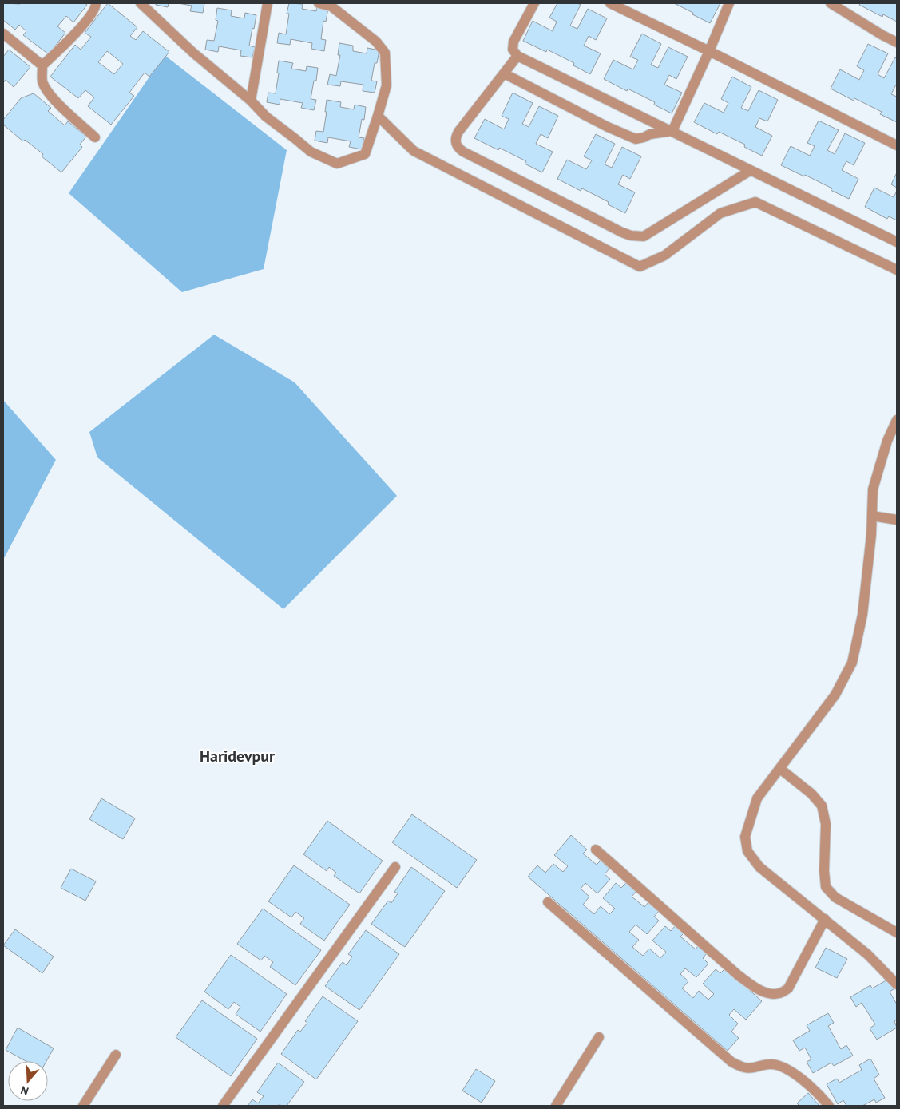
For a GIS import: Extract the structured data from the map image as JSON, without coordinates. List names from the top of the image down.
{
  "districts": ["Haridevpur"],
  "north": "bottom"
}
